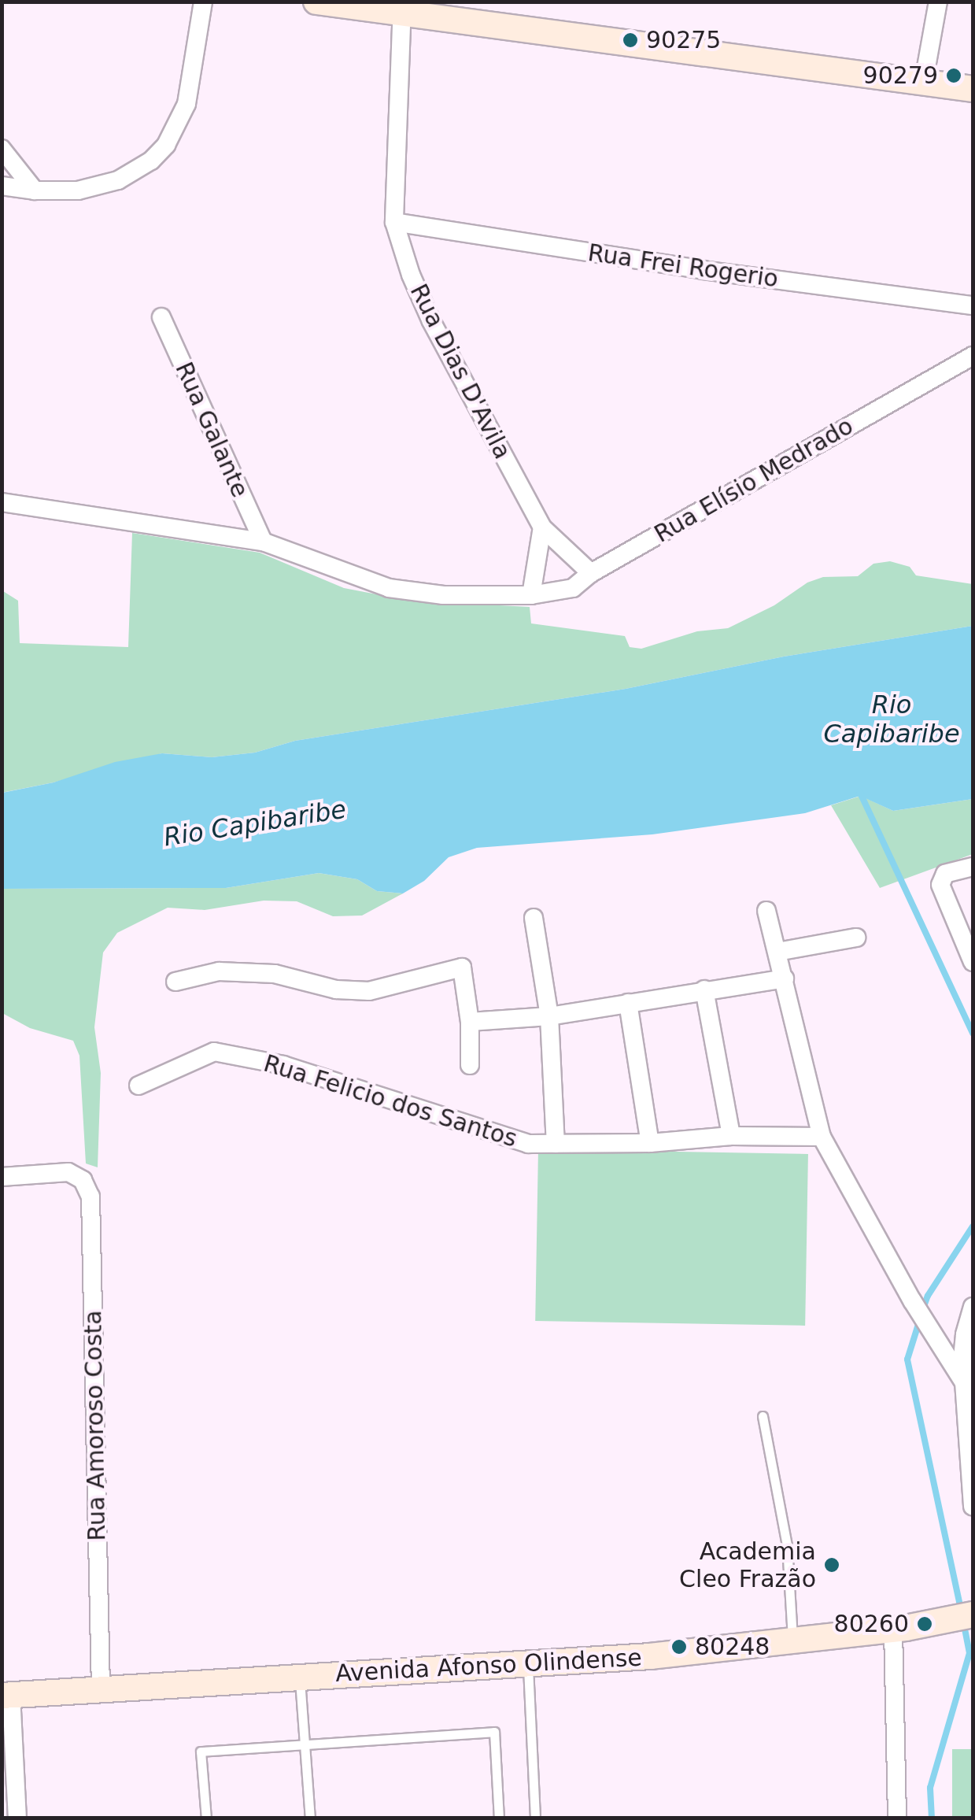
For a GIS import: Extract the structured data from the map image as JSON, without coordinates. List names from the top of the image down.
{
  "streets": {
    "main road": ["Avenida Afonso Olindense"],
    "street": [
      "Rua Frei Rogerio",
      "Rua Dias D'Avila",
      "Rua Galante",
      "Rua Elísio Medrado",
      "Rua Felicio dos Santos",
      "Rua Amoroso Costa"
    ]
  },
  "crossings": [
    ["Rua Frei Rogerio", "Rua Dias D'Avila"],
    ["Rua Dias D'Avila", "Rua Elísio Medrado"],
    ["Rua Galante", "Rua Elísio Medrado"],
    ["Rua Amoroso Costa", "Avenida Afonso Olindense"]
  ],
  "water": ["Rio Capibaribe"],
  "places": [
    "90275",
    "90279",
    "Academia Cleo Frazão",
    "80260",
    "80248"
  ]
}
